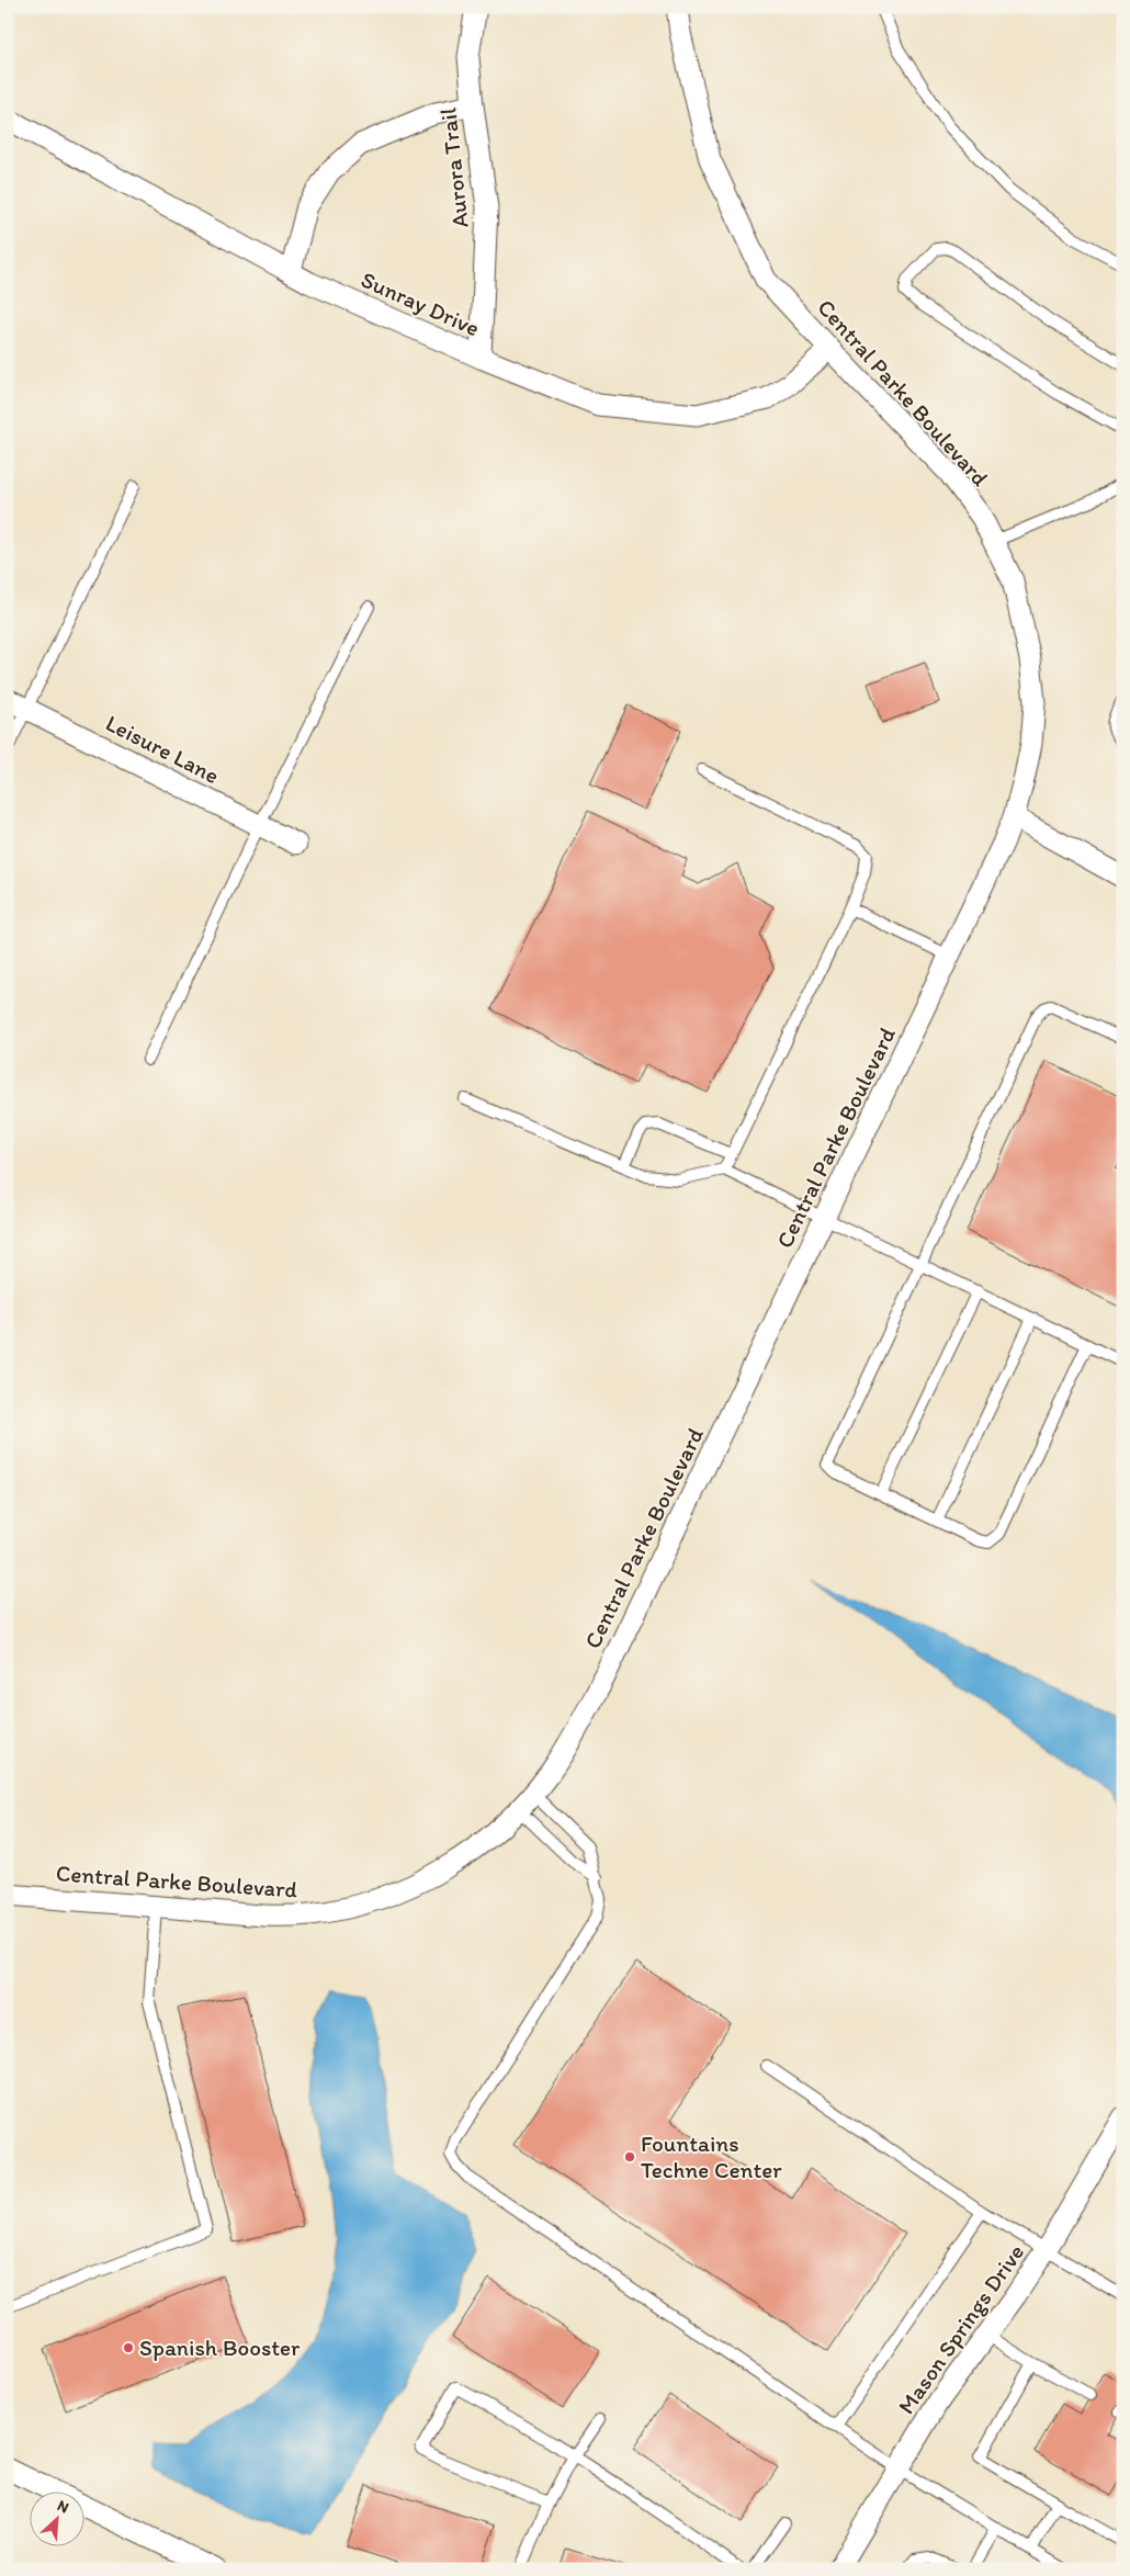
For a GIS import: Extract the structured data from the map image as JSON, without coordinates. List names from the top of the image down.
{
  "streets": {
    "street": [
      "Aurora Trail",
      "Sunray Drive",
      "Central Parke Boulevard",
      "Leisure Lane",
      "Mason Springs Drive"
    ]
  },
  "crossings": [
    ["Aurora Trail", "Sunray Drive"],
    ["Sunray Drive", "Central Parke Boulevard"]
  ],
  "places": ["Fountains Techne Center", "Spanish Booster"],
  "north": "top right"
}
